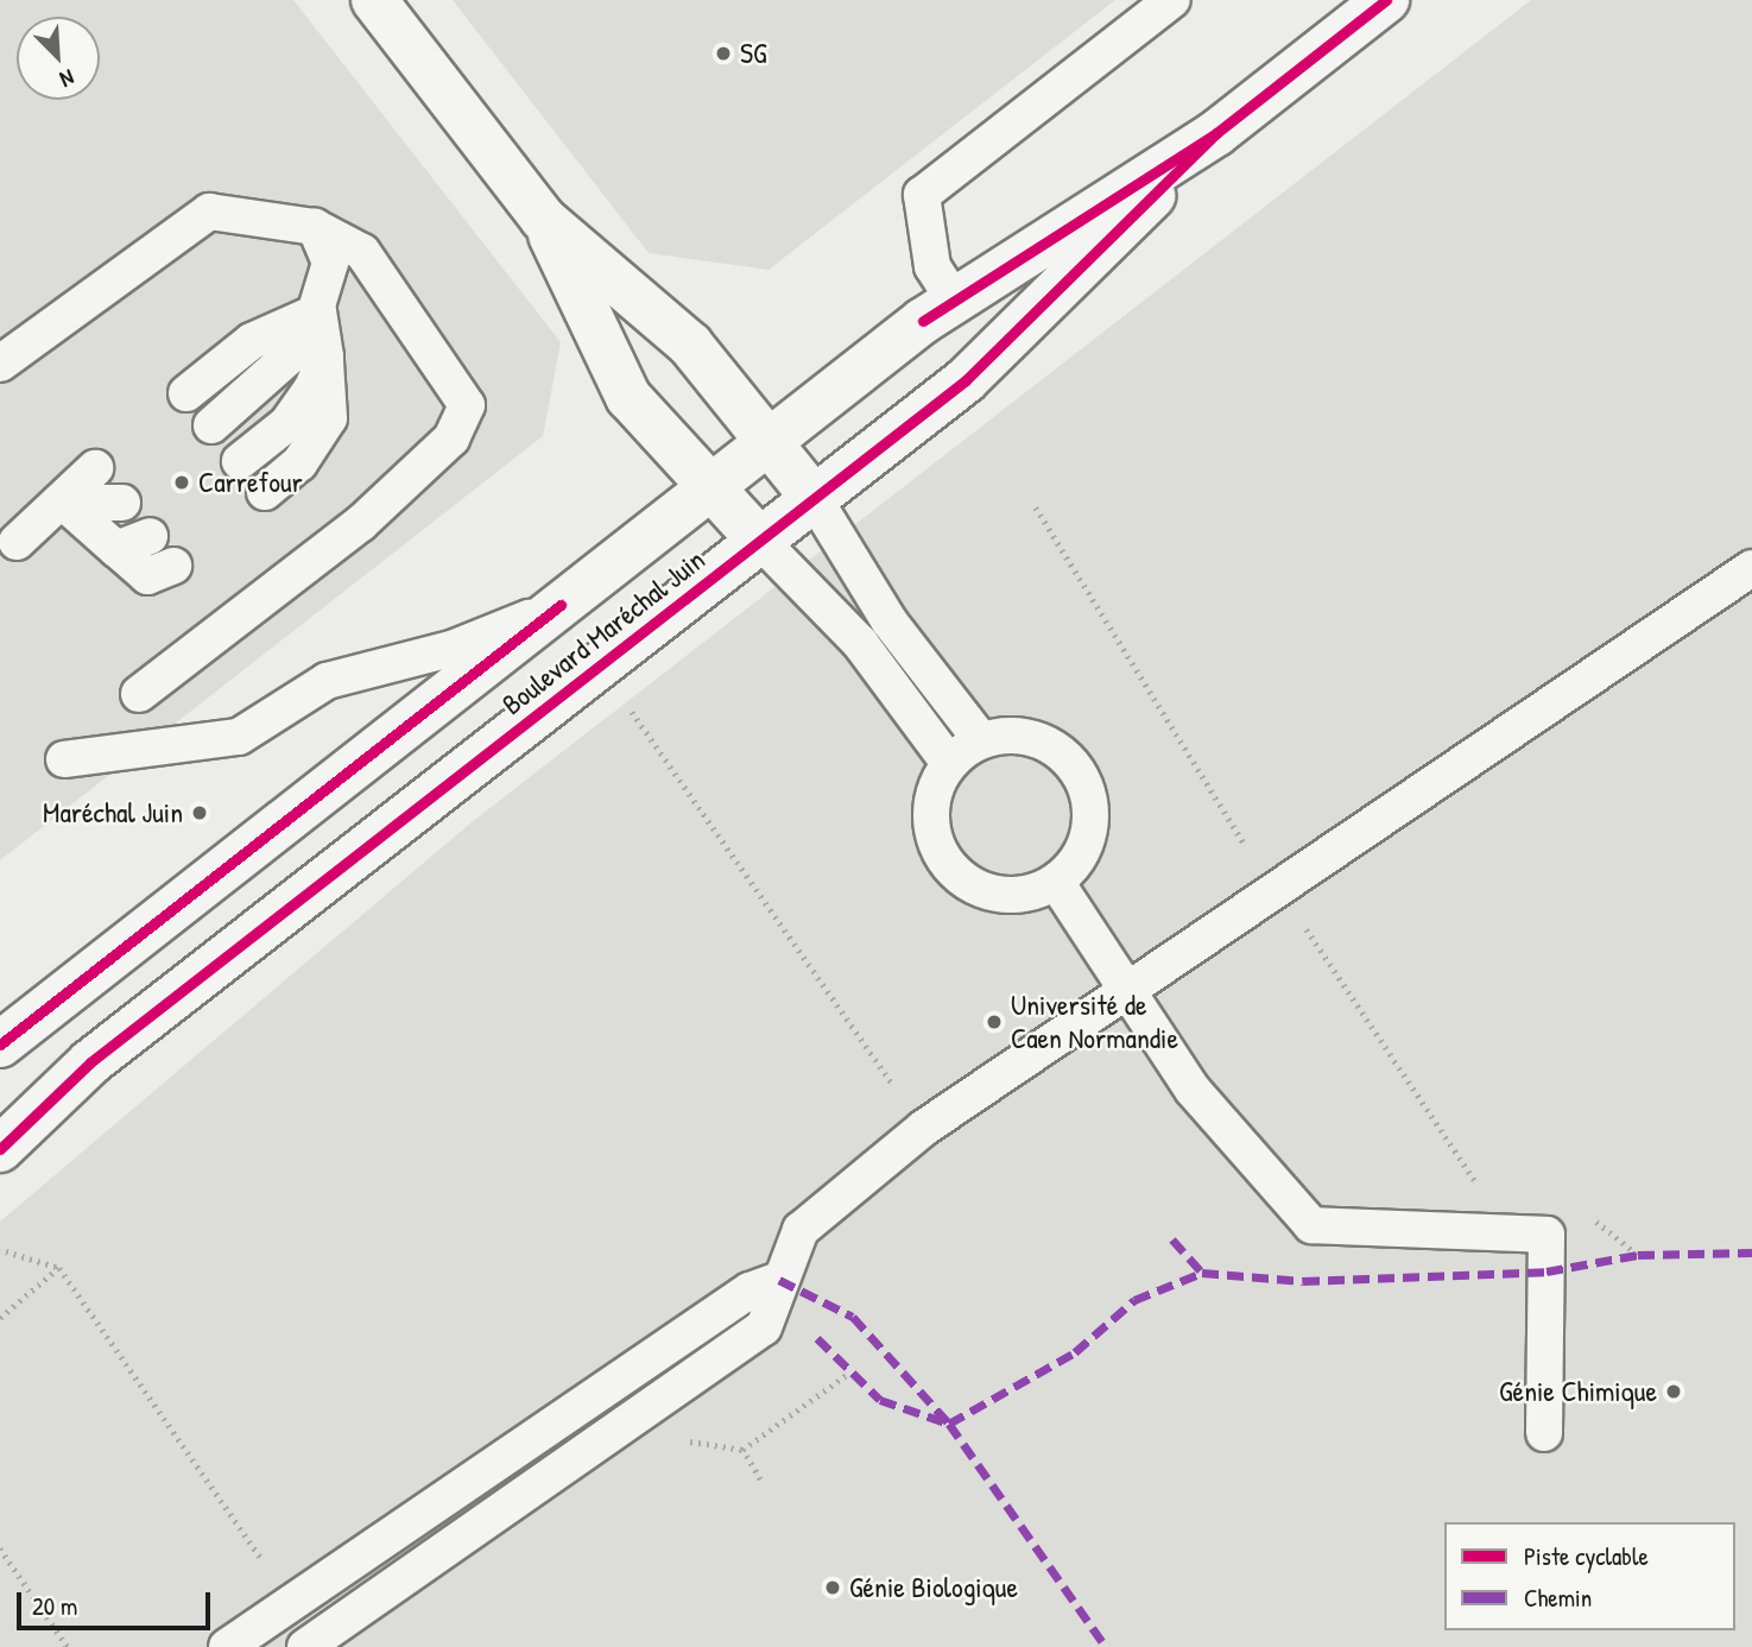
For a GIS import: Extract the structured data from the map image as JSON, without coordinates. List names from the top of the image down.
{
  "streets": {
    "main road": ["Boulevard Maréchal Juin"]
  },
  "places": [
    "SG",
    "Carrefour",
    "Maréchal Juin",
    "Université de Caen Normandie",
    "Génie Chimique",
    "Génie Biologique"
  ],
  "legend": ["Piste cyclable", "Chemin"],
  "scale_bar": "20 m",
  "north": "bottom right"
}
